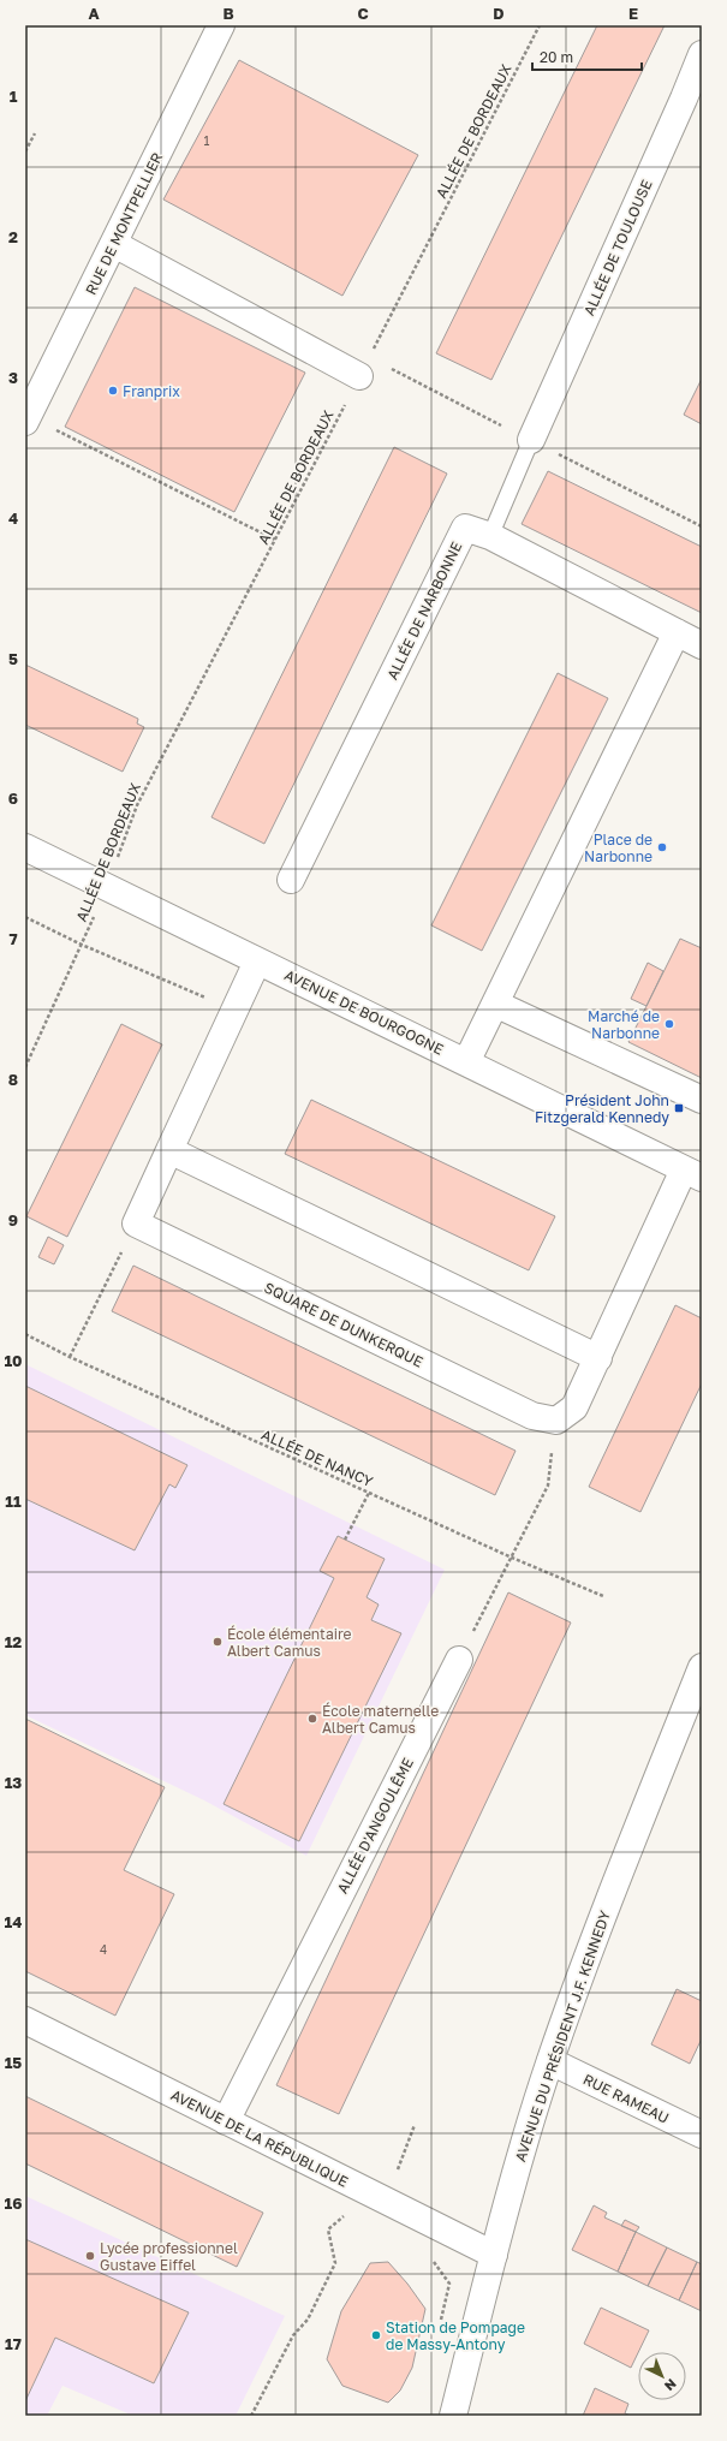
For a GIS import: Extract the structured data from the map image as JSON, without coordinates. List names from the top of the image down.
{
  "streets": {
    "street": [
      "RUE DE MONTPELLIER",
      "ALLÉE DE TOULOUSE",
      "ALLÉE DE NARBONNE",
      "AVENUE DE BOURGOGNE",
      "SQUARE DE DUNKERQUE",
      "ALLÉE D'ANGOULÊME",
      "AVENUE DU PRÉSIDENT J.F. KENNEDY",
      "RUE RAMEAU",
      "AVENUE DE LA RÉPUBLIQUE"
    ],
    "path": ["ALLÉE DE BORDEAUX", "ALLÉE DE NANCY"]
  },
  "crossings": [
    ["ALLÉE DE BORDEAUX", "AVENUE DE BOURGOGNE"],
    ["ALLÉE D'ANGOULÊME", "AVENUE DE LA RÉPUBLIQUE"],
    ["AVENUE DU PRÉSIDENT J.F. KENNEDY", "RUE RAMEAU"],
    ["AVENUE DU PRÉSIDENT J.F. KENNEDY", "AVENUE DE LA RÉPUBLIQUE"]
  ],
  "places": {
    "other": [
      "Franprix",
      "Place de Narbonne",
      "Marché de Narbonne",
      "École élémentaire Albert Camus",
      "École maternelle Albert Camus",
      "Lycée professionnel Gustave Eiffel",
      "Station de Pompage de Massy-Antony"
    ],
    "transit": ["Président John Fitzgerald Kennedy"]
  },
  "house_numbers": ["1", "4"],
  "scale_bar": "20 m",
  "north": "bottom right",
  "grid": {
    "columns": [
      "A",
      "B",
      "C",
      "D",
      "E"
    ],
    "rows": [
      "1",
      "2",
      "3",
      "4",
      "5",
      "6",
      "7",
      "8",
      "9",
      "10",
      "11",
      "12",
      "13",
      "14",
      "15",
      "16",
      "17"
    ]
  }
}
